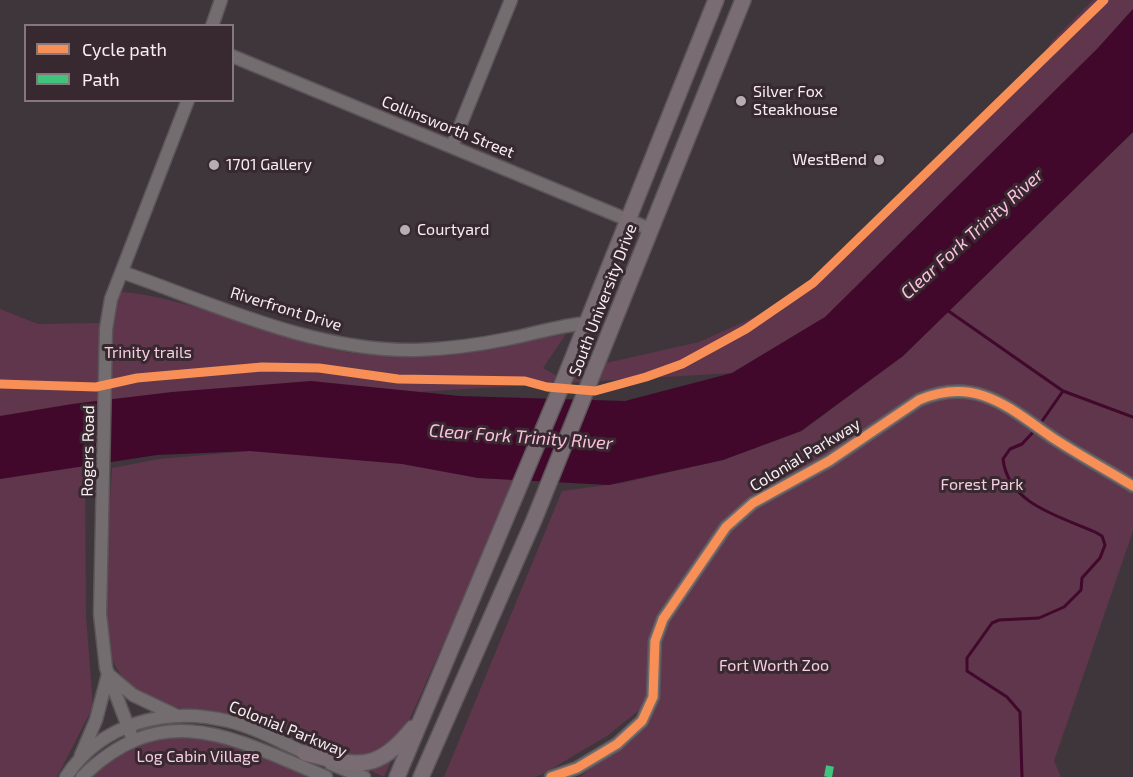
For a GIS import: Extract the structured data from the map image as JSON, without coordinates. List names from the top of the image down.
{
  "streets": {
    "main road": ["South University Drive"],
    "street": [
      "Collinsworth Street",
      "Riverfront Drive",
      "Rogers Road",
      "Colonial Parkway"
    ]
  },
  "crossings": [
    ["Collinsworth Street", "South University Drive"],
    ["South University Drive", "Riverfront Drive"],
    ["Riverfront Drive", "Rogers Road"],
    ["Rogers Road", "Colonial Parkway"]
  ],
  "water": ["Clear Fork Trinity River"],
  "parks": [
    "Trinity trails",
    "Forest Park",
    "Fort Worth Zoo",
    "Log Cabin Village"
  ],
  "places": [
    "Silver Fox Steakhouse",
    "WestBend",
    "1701 Gallery",
    "Courtyard"
  ],
  "legend": ["Cycle path", "Path"]
}
